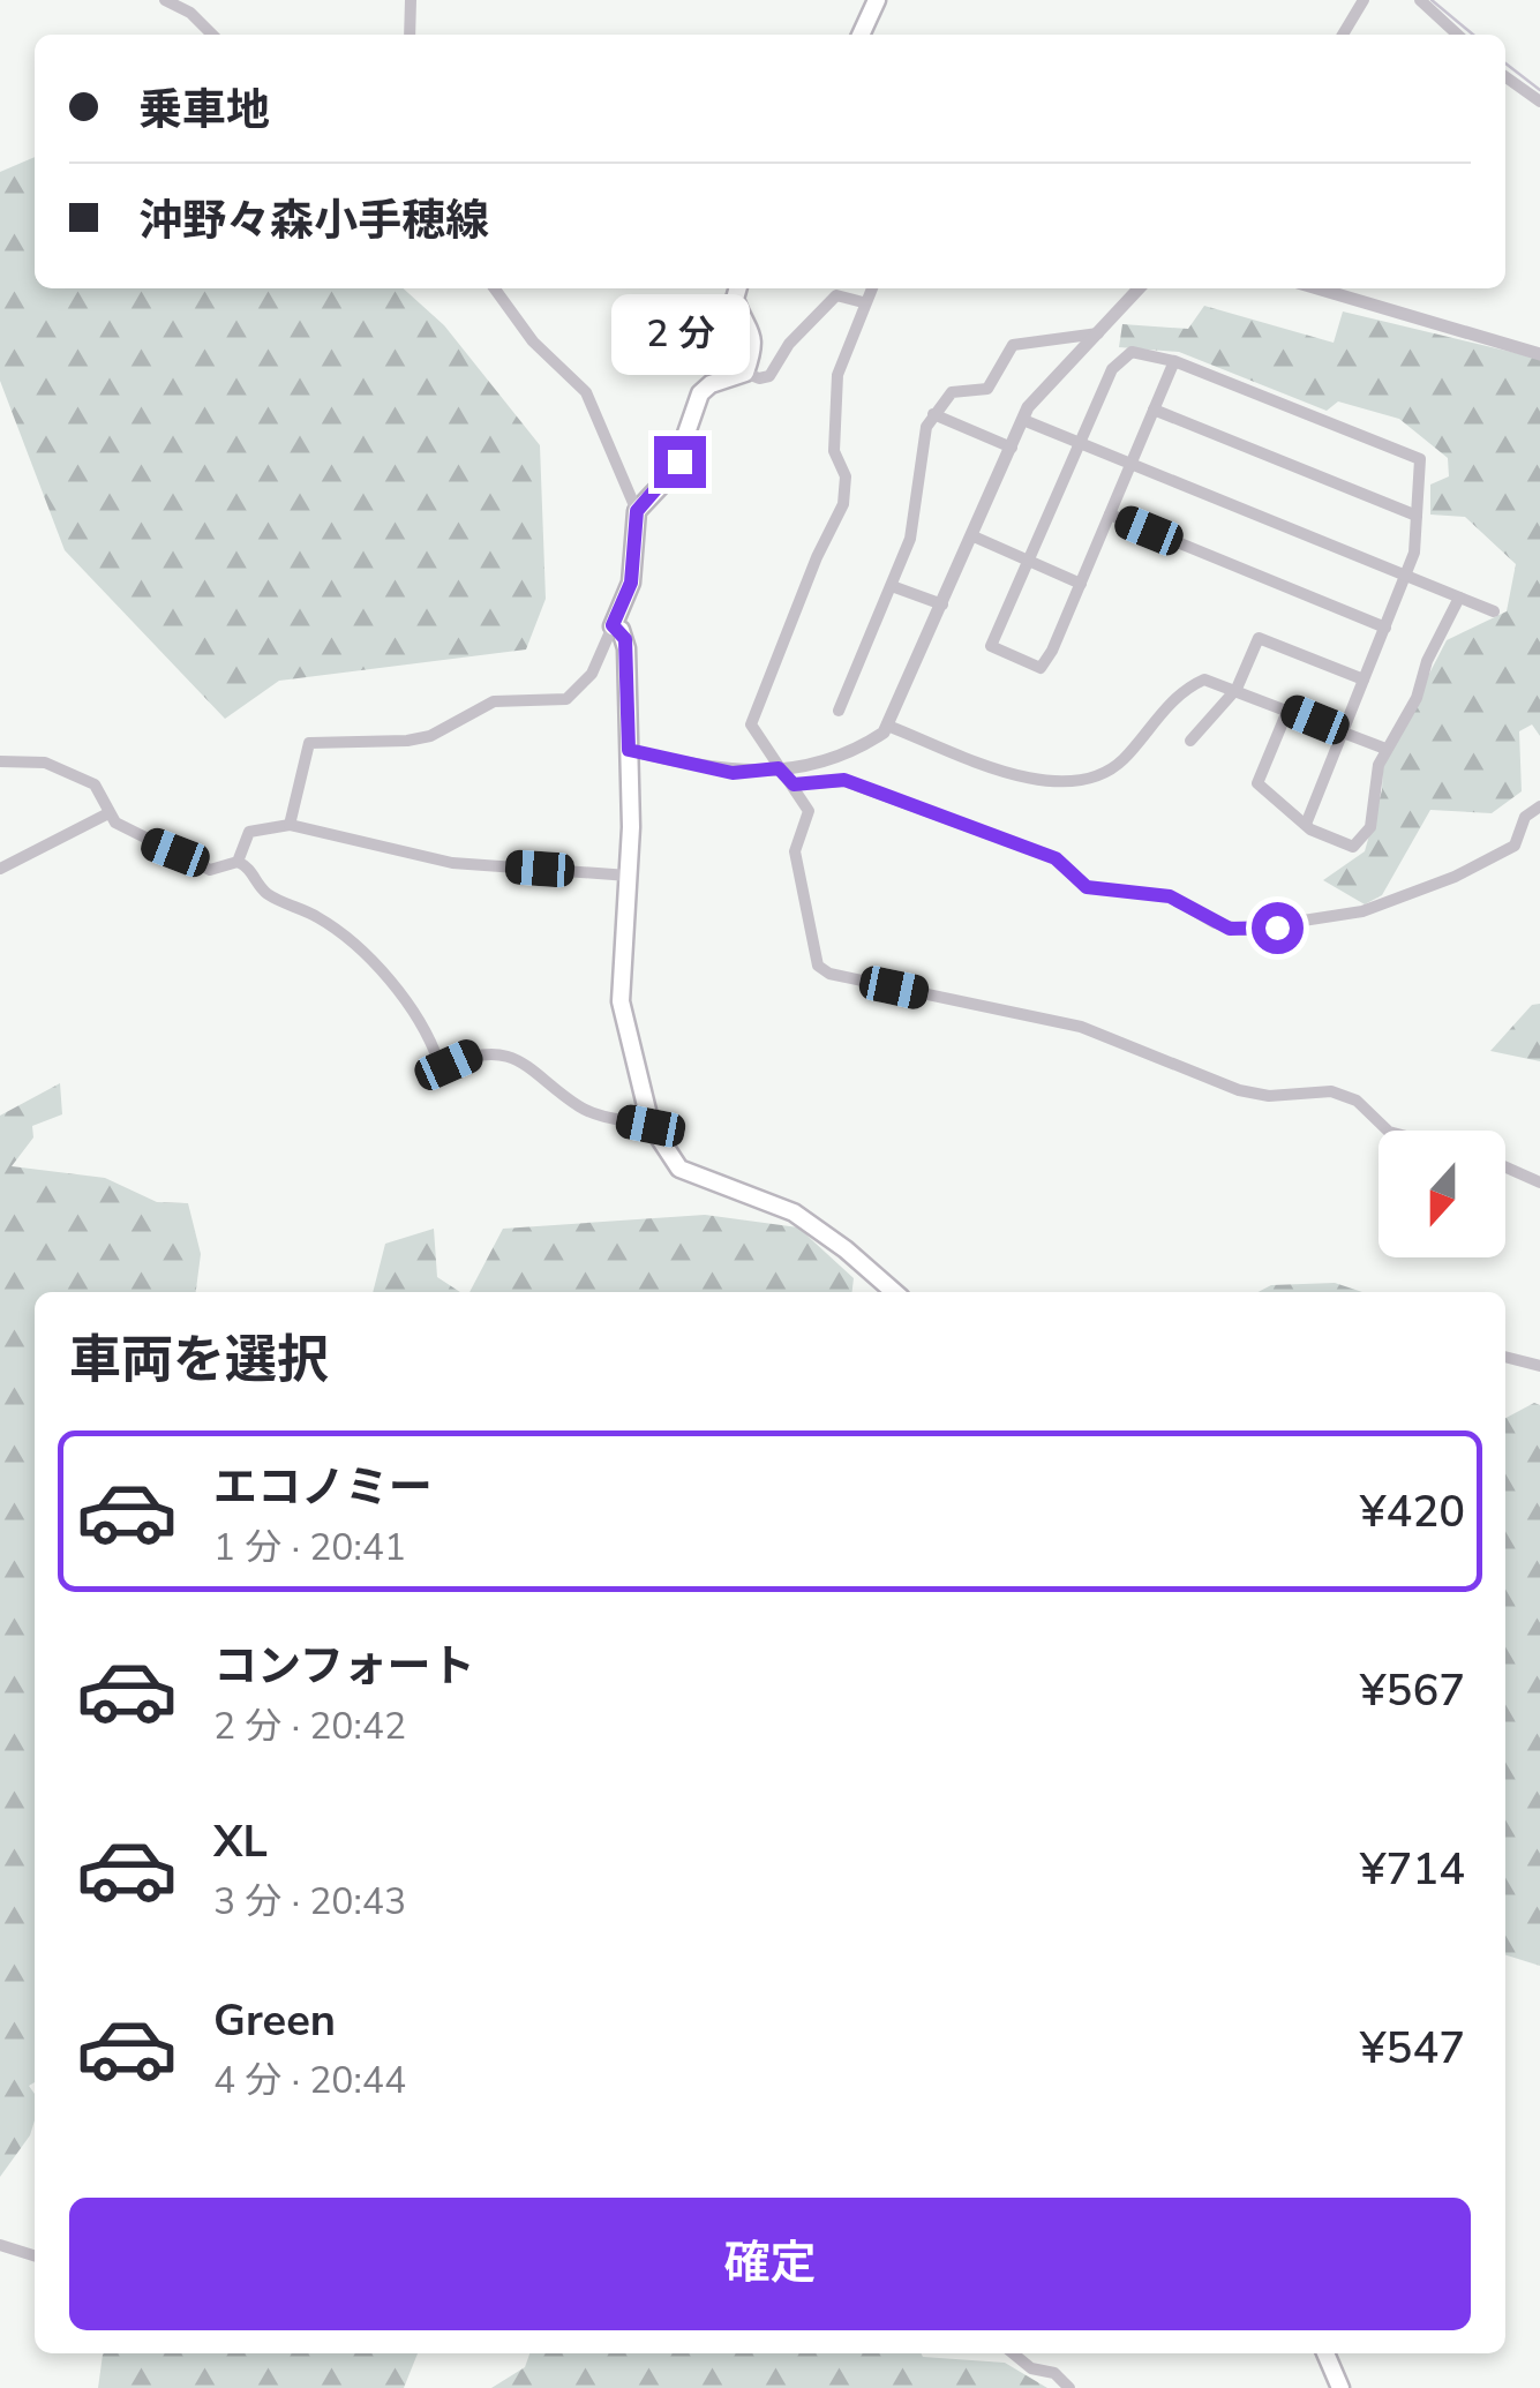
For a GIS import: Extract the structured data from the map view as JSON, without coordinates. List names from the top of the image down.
{
  "north": "bottom",
  "page": {
    "banner": ["乗車地", "沖野々森小手穂線"],
    "bubble": "2 分",
    "heading": "車両を選択",
    "list": [
      {
        "name": "エコノミー",
        "note": "1 分 · 20:41",
        "value": "¥420"
      },
      {
        "name": "コンフォート",
        "note": "2 分 · 20:42",
        "value": "¥567"
      },
      {
        "name": "XL",
        "note": "3 分 · 20:43",
        "value": "¥714"
      },
      {
        "name": "Green",
        "note": "4 分 · 20:44",
        "value": "¥547"
      }
    ],
    "buttons": "確定"
  }
}
